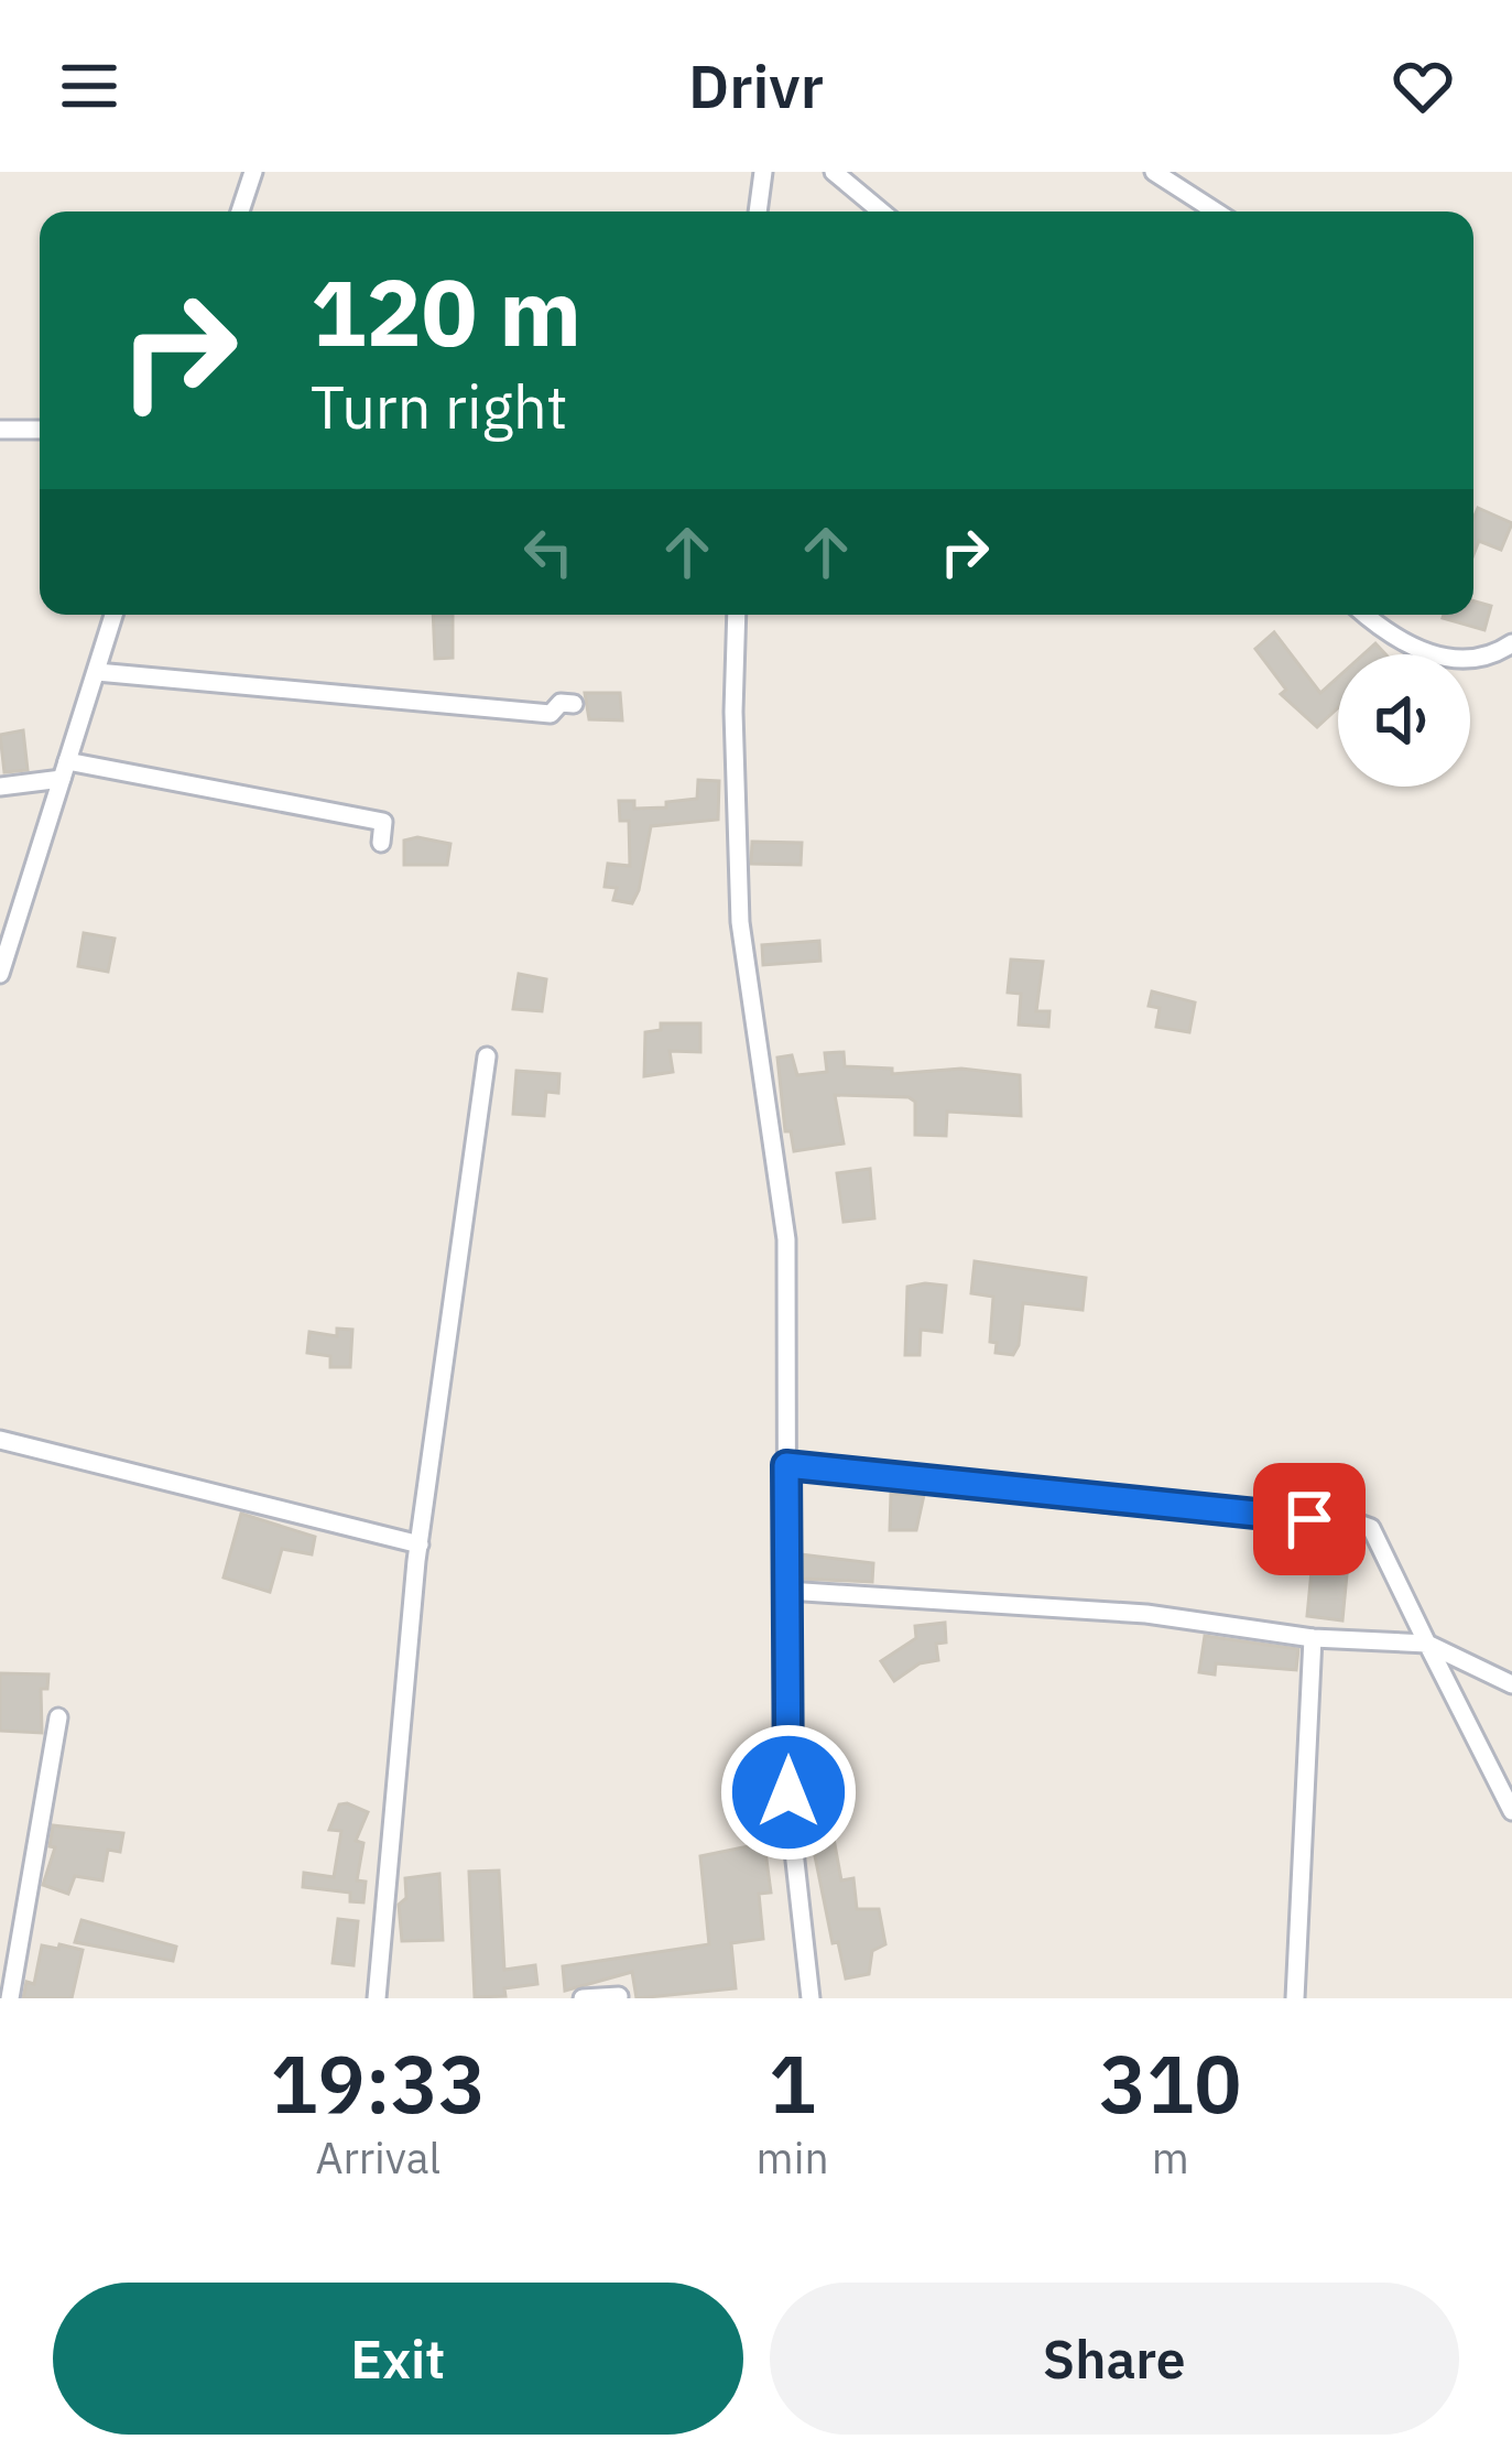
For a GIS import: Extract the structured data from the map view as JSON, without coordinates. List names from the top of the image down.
{
  "page": {
    "header": "Drivr",
    "turn": ["120 m", "Turn right"],
    "eta": [
      "19:33",
      "Arrival",
      "1",
      "min",
      "310",
      "m"
    ],
    "buttons": ["Exit", "Share"]
  }
}
